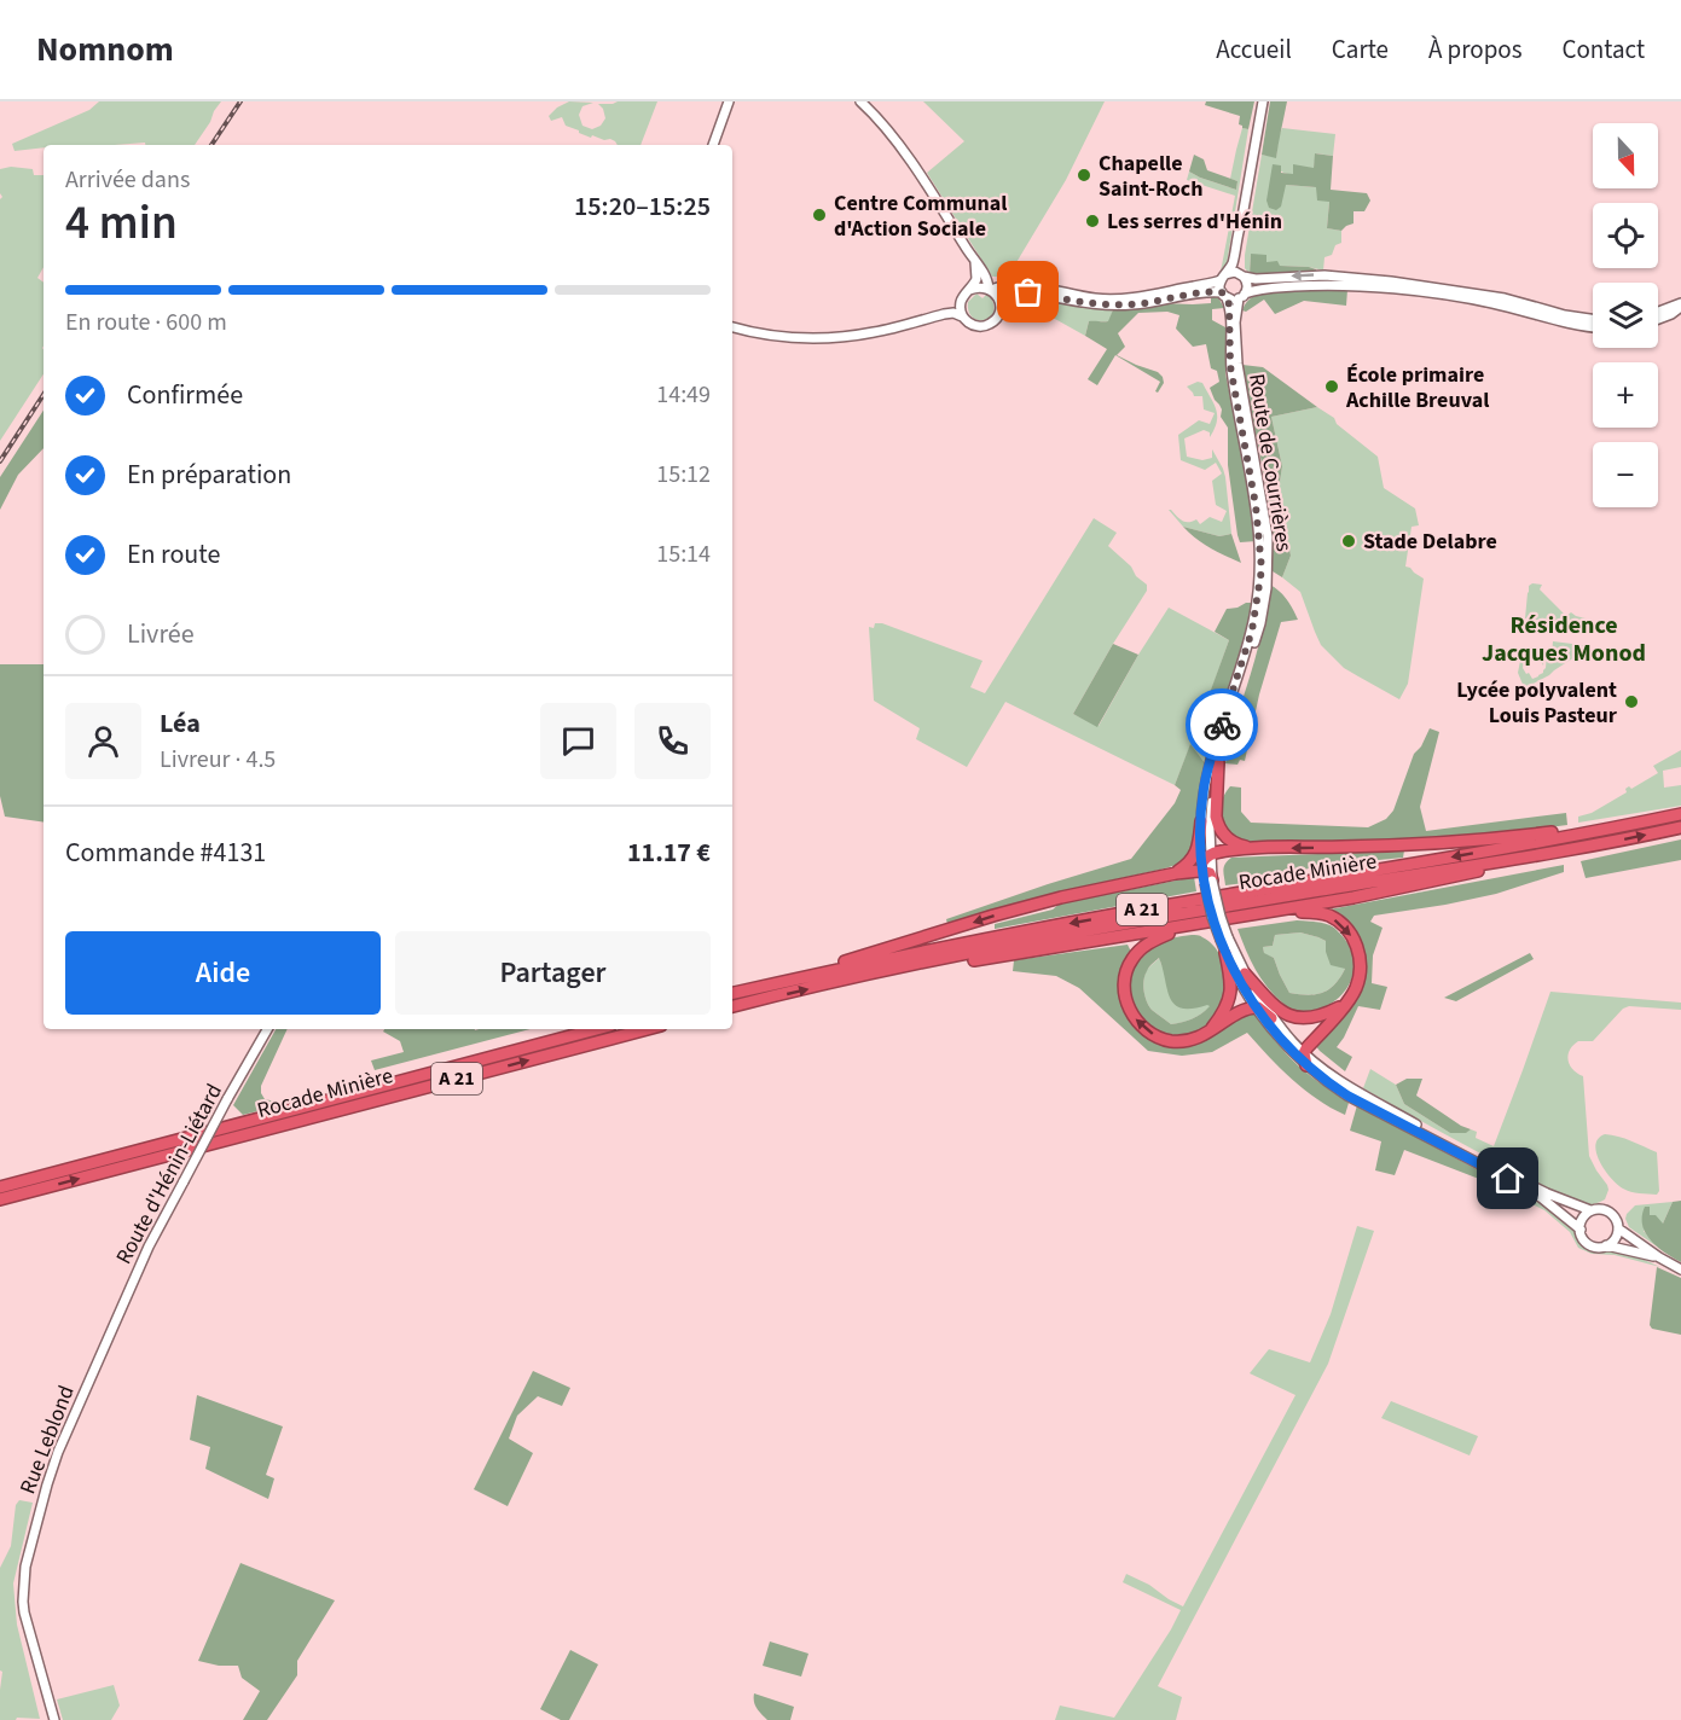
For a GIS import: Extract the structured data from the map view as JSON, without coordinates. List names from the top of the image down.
{
  "streets": {
    "highway": ["Rocade Minière", "A 21"],
    "main road": ["Route de Courrières", "Route d'Hénin-Liétard", "Rue Leblond"]
  },
  "crossings": [
    ["Route d'Hénin-Liétard", "Rue Leblond"]
  ],
  "districts": ["Résidence Jacques Monod"],
  "places": [
    "Chapelle Saint-Roch",
    "Centre Communal d'Action Sociale",
    "Les serres d'Hénin",
    "École primaire Achille Breuval",
    "Stade Delabre",
    "Lycée polyvalent Louis Pasteur"
  ],
  "north": "bottom",
  "page": {
    "header": "Nomnom",
    "nav": [
      "Accueil",
      "Carte",
      "À propos",
      "Contact"
    ],
    "map_buttons": ["+", "−"],
    "heading": ["4 min", "Arrivée dans", "15:20–15:25"],
    "panel": [
      "Léa",
      "Livreur · 4.5",
      "Commande #4131",
      "11.17 €"
    ],
    "bar": "En route · 600 m",
    "list": [
      ["Confirmée", "14:49"],
      ["En préparation", "15:12"],
      ["En route", "15:14"],
      "Livrée"
    ],
    "buttons": ["Aide", "Partager"]
  }
}
